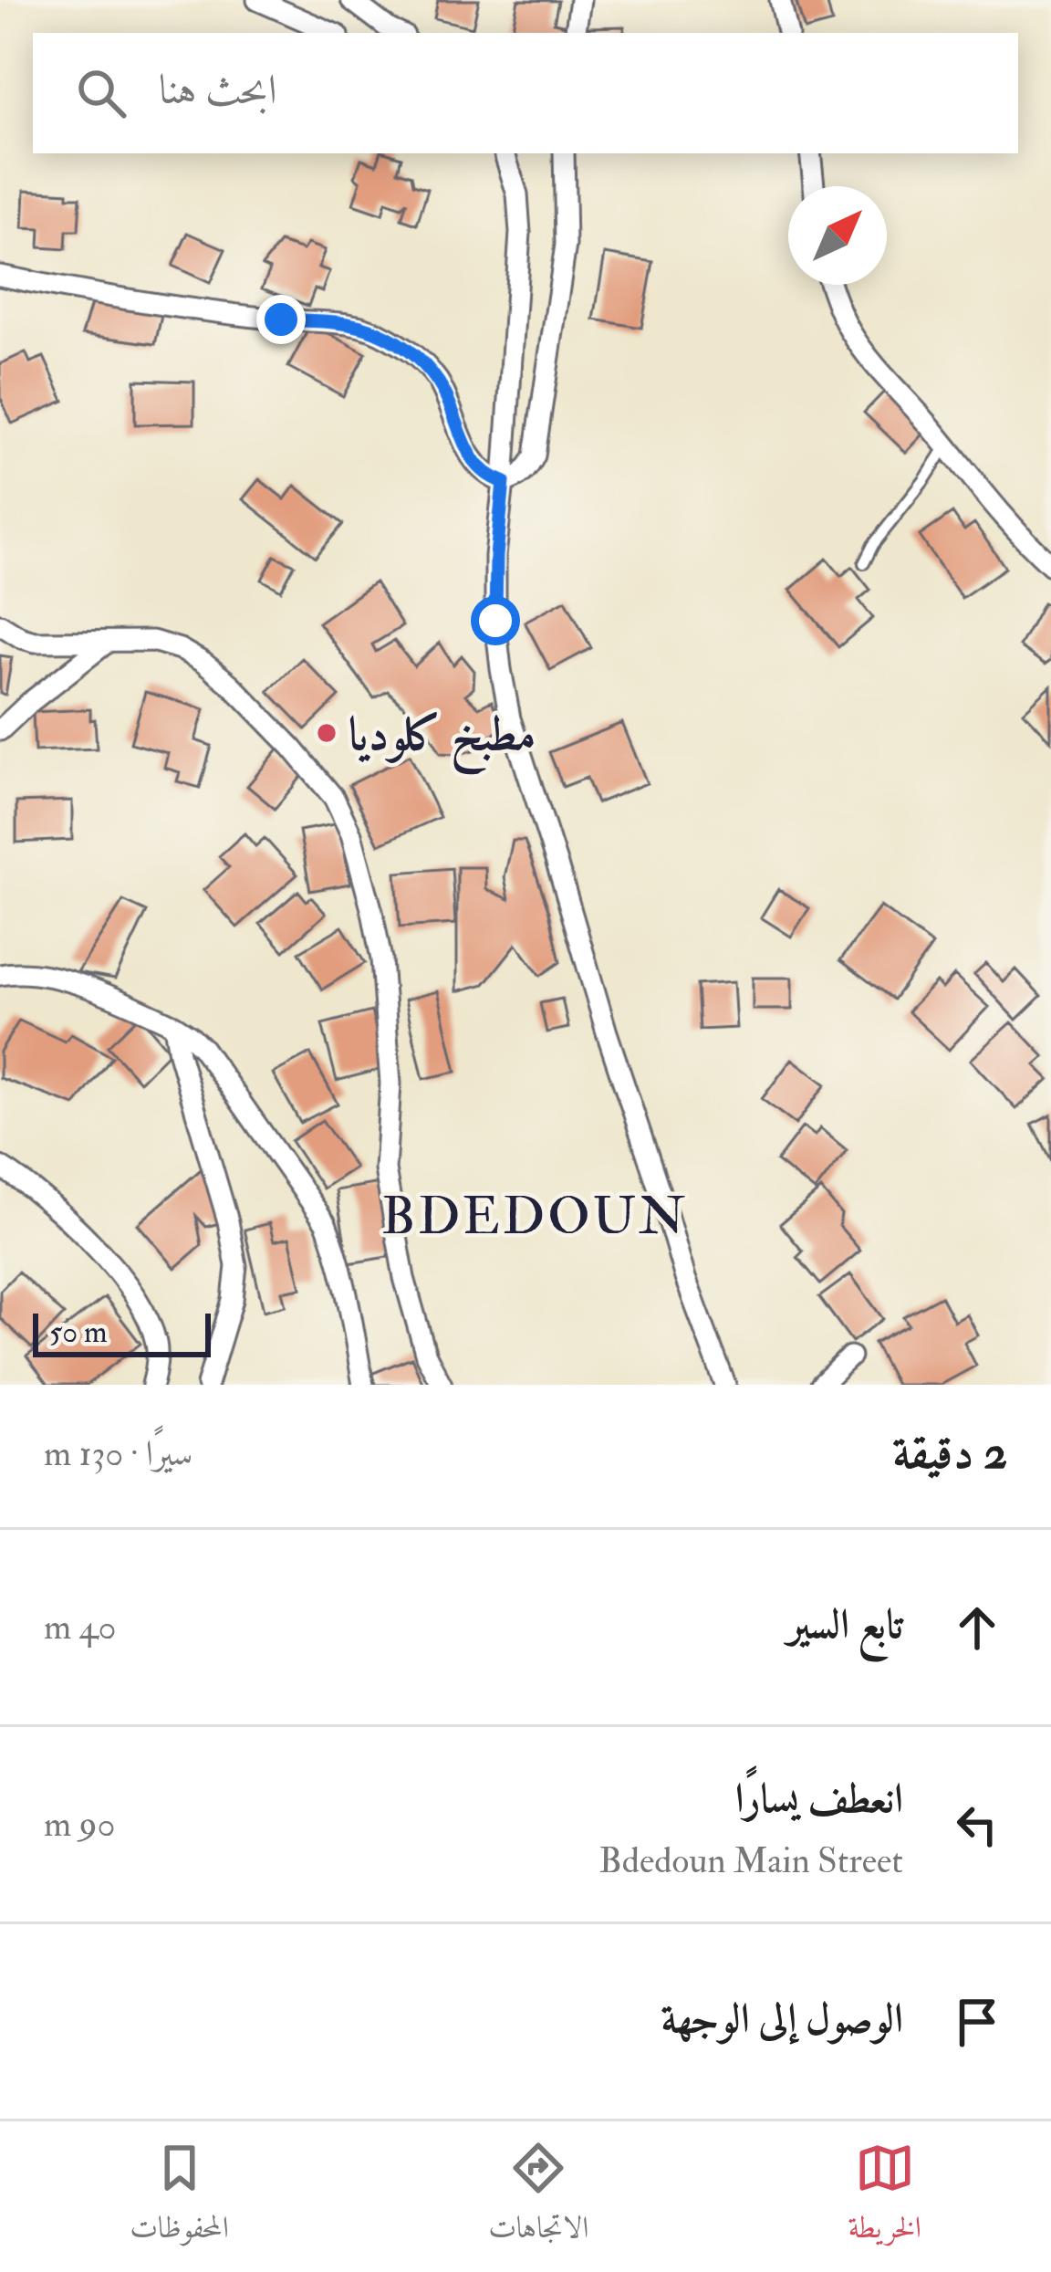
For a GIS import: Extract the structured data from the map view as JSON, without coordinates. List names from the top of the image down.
{
  "districts": ["BDEDOUN"],
  "places": ["مطبخ كلوديا"],
  "scale_bar": "50 m",
  "north": "top right",
  "page": {
    "search": "ابحث هنا",
    "scale": "50 m",
    "heading": ["2 دقيقة", "سيرًا · 130 m"],
    "list": [
      ["تابع السير", "40 m"],
      ["انعطف يسارًا", "Bdedoun Main Street", "90 m"],
      "الوصول إلى الوجهة"
    ],
    "nav": ["الخريطة", "الاتجاهات", "المحفوظات"]
  }
}
